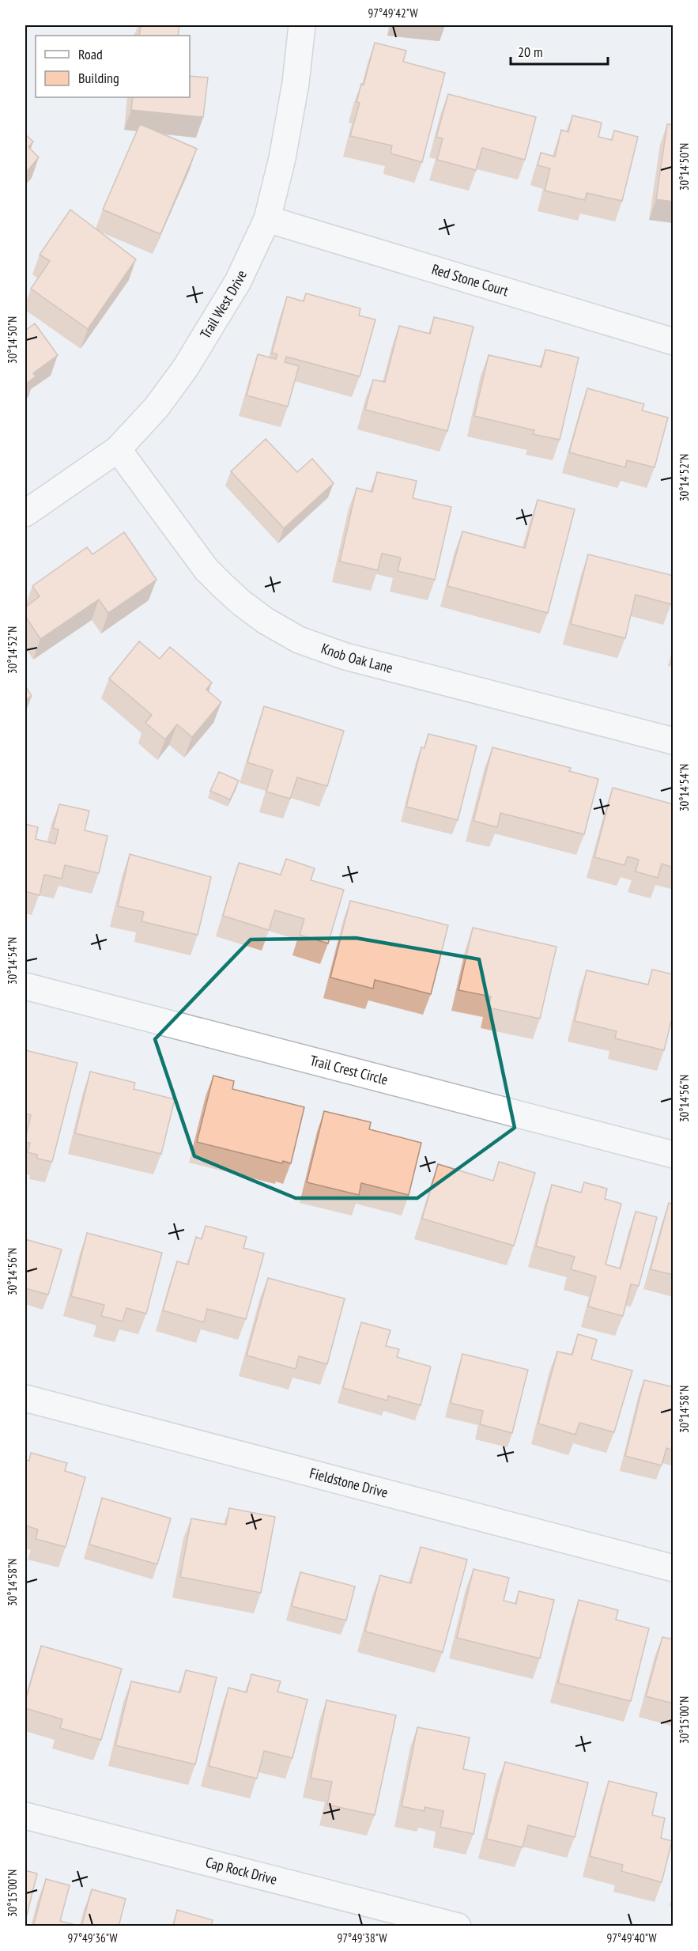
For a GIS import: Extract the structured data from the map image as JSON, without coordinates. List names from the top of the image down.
{
  "streets": {
    "street": [
      "Red Stone Court",
      "Trail West Drive",
      "Knob Oak Lane",
      "Trail Crest Circle",
      "Fieldstone Drive",
      "Cap Rock Drive"
    ]
  },
  "crossings": [
    ["Red Stone Court", "Trail West Drive"],
    ["Trail West Drive", "Knob Oak Lane"]
  ],
  "legend": ["Road", "Building"],
  "scale_bar": "20 m",
  "coordinates": [
    "97°49'42\"W",
    "30°14'50\"N",
    "30°14'52\"N",
    "30°14'54\"N",
    "30°14'56\"N",
    "30°14'58\"N",
    "30°15'00\"N",
    "97°49'36\"W",
    "97°49'38\"W",
    "97°49'40\"W"
  ]
}
